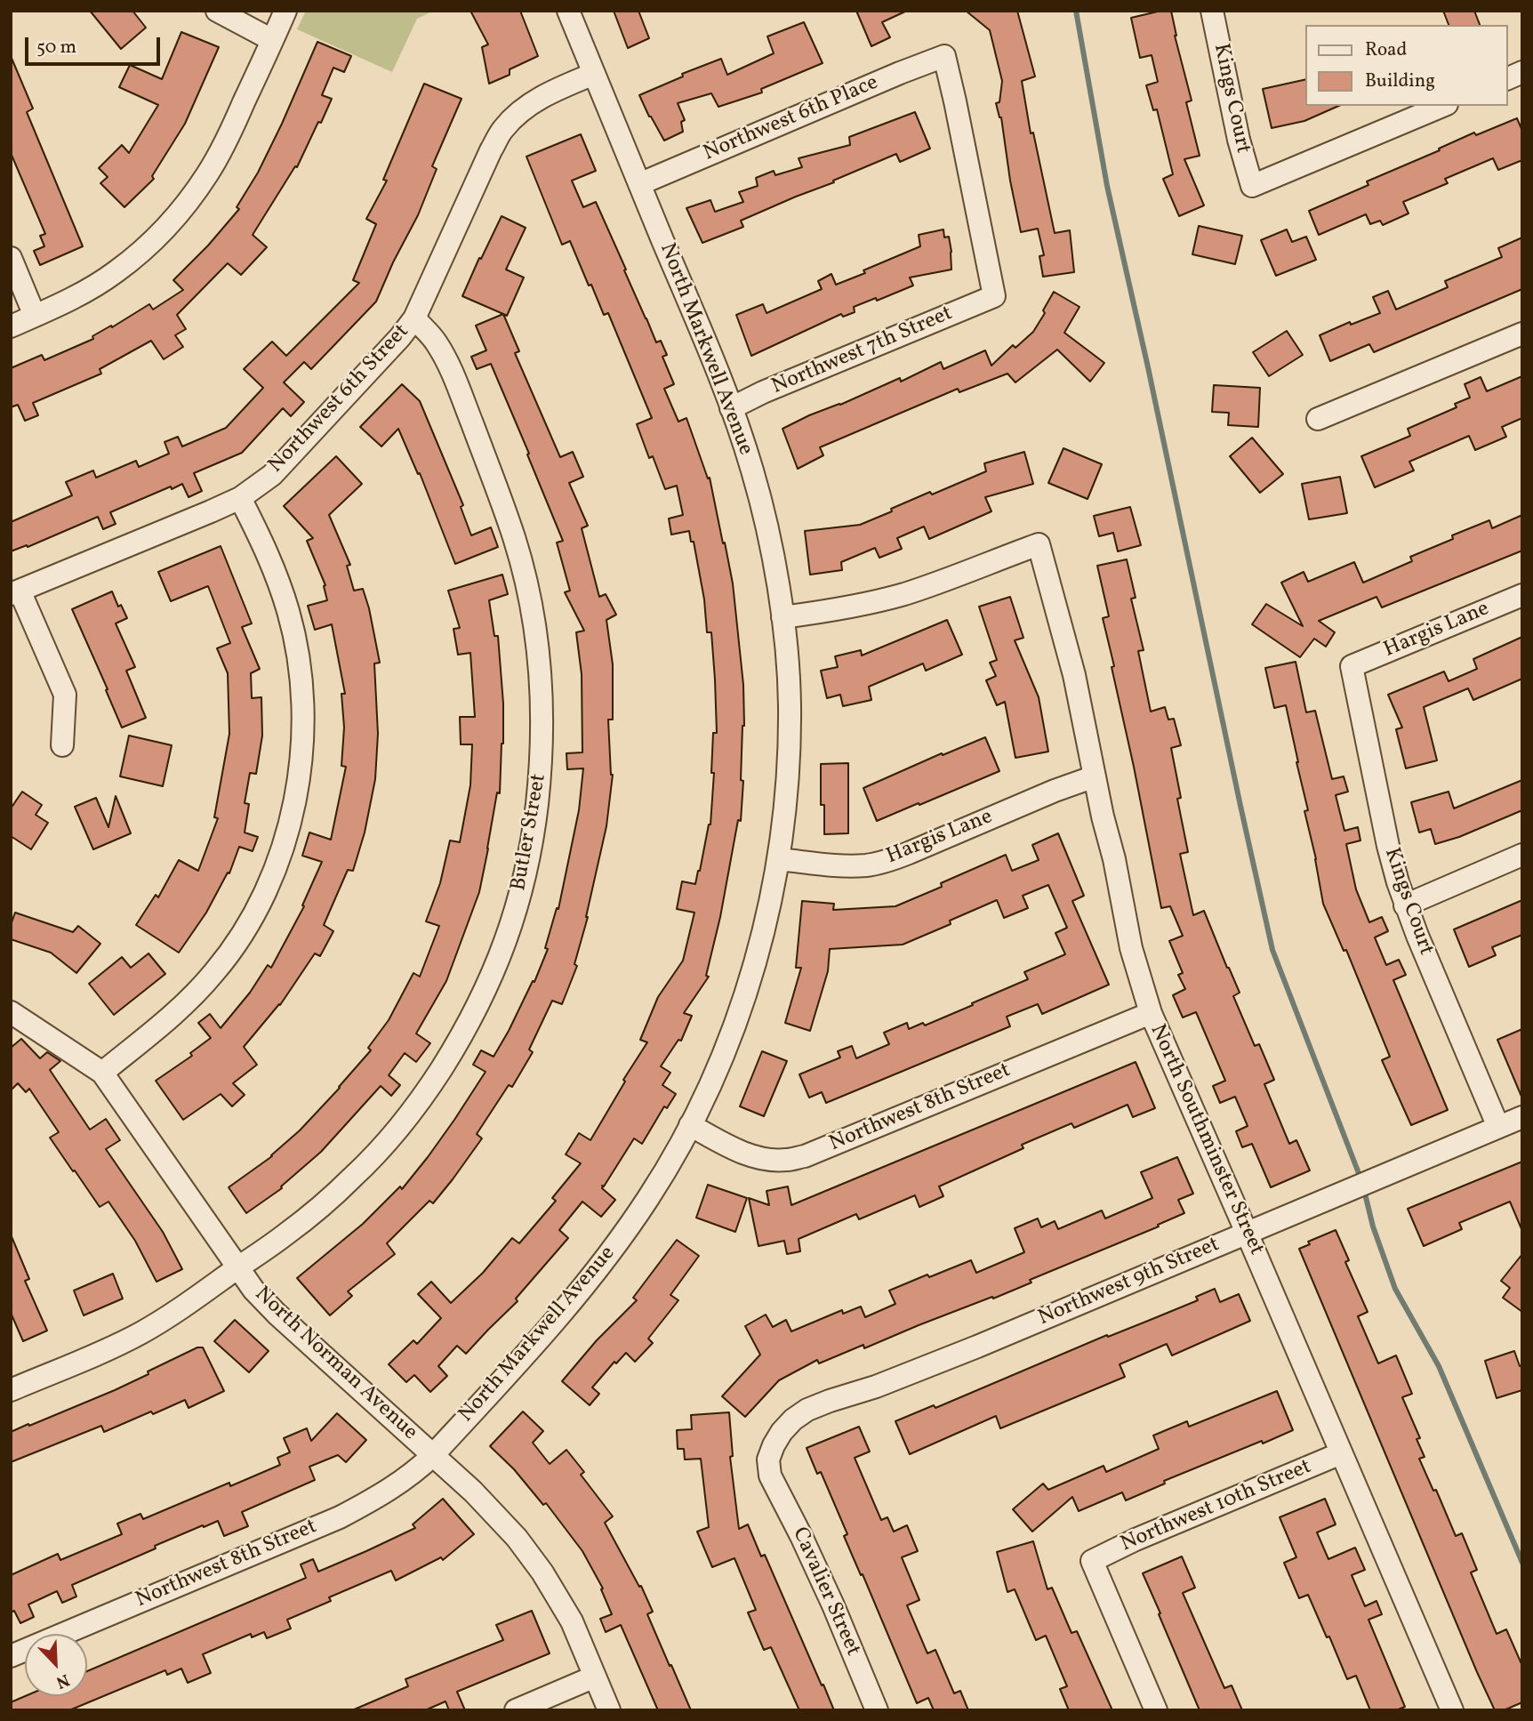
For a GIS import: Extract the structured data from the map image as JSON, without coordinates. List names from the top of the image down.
{
  "streets": {
    "street": [
      "Kings Court",
      "Northwest 6th Place",
      "North Markwell Avenue",
      "Northwest 7th Street",
      "Northwest 6th Street",
      "Hargis Lane",
      "Butler Street",
      "Northwest 8th Street",
      "North Southminster Street",
      "Northwest 9th Street",
      "North Norman Avenue",
      "Northwest 10th Street",
      "Cavalier Street"
    ]
  },
  "crossings": [
    ["Kings Court", "Hargis Lane"],
    ["Kings Court", "Northwest 9th Street"],
    ["Northwest 6th Place", "North Markwell Avenue"],
    ["Northwest 6th Place", "Northwest 7th Street"],
    ["North Markwell Avenue", "Northwest 7th Street"],
    ["North Markwell Avenue", "Northwest 6th Street"],
    ["North Markwell Avenue", "Hargis Lane"],
    ["North Markwell Avenue", "Northwest 8th Street"],
    ["North Markwell Avenue", "North Southminster Street"],
    ["North Markwell Avenue", "North Norman Avenue"],
    ["Northwest 6th Street", "Butler Street"],
    ["Hargis Lane", "North Southminster Street"],
    ["Butler Street", "North Norman Avenue"],
    ["Northwest 8th Street", "North Southminster Street"],
    ["Northwest 8th Street", "North Norman Avenue"],
    ["North Southminster Street", "Northwest 9th Street"],
    ["North Southminster Street", "Northwest 10th Street"],
    ["Northwest 9th Street", "Cavalier Street"]
  ],
  "legend": ["Road", "Building"],
  "scale_bar": "50 m",
  "north": "bottom right"
}
